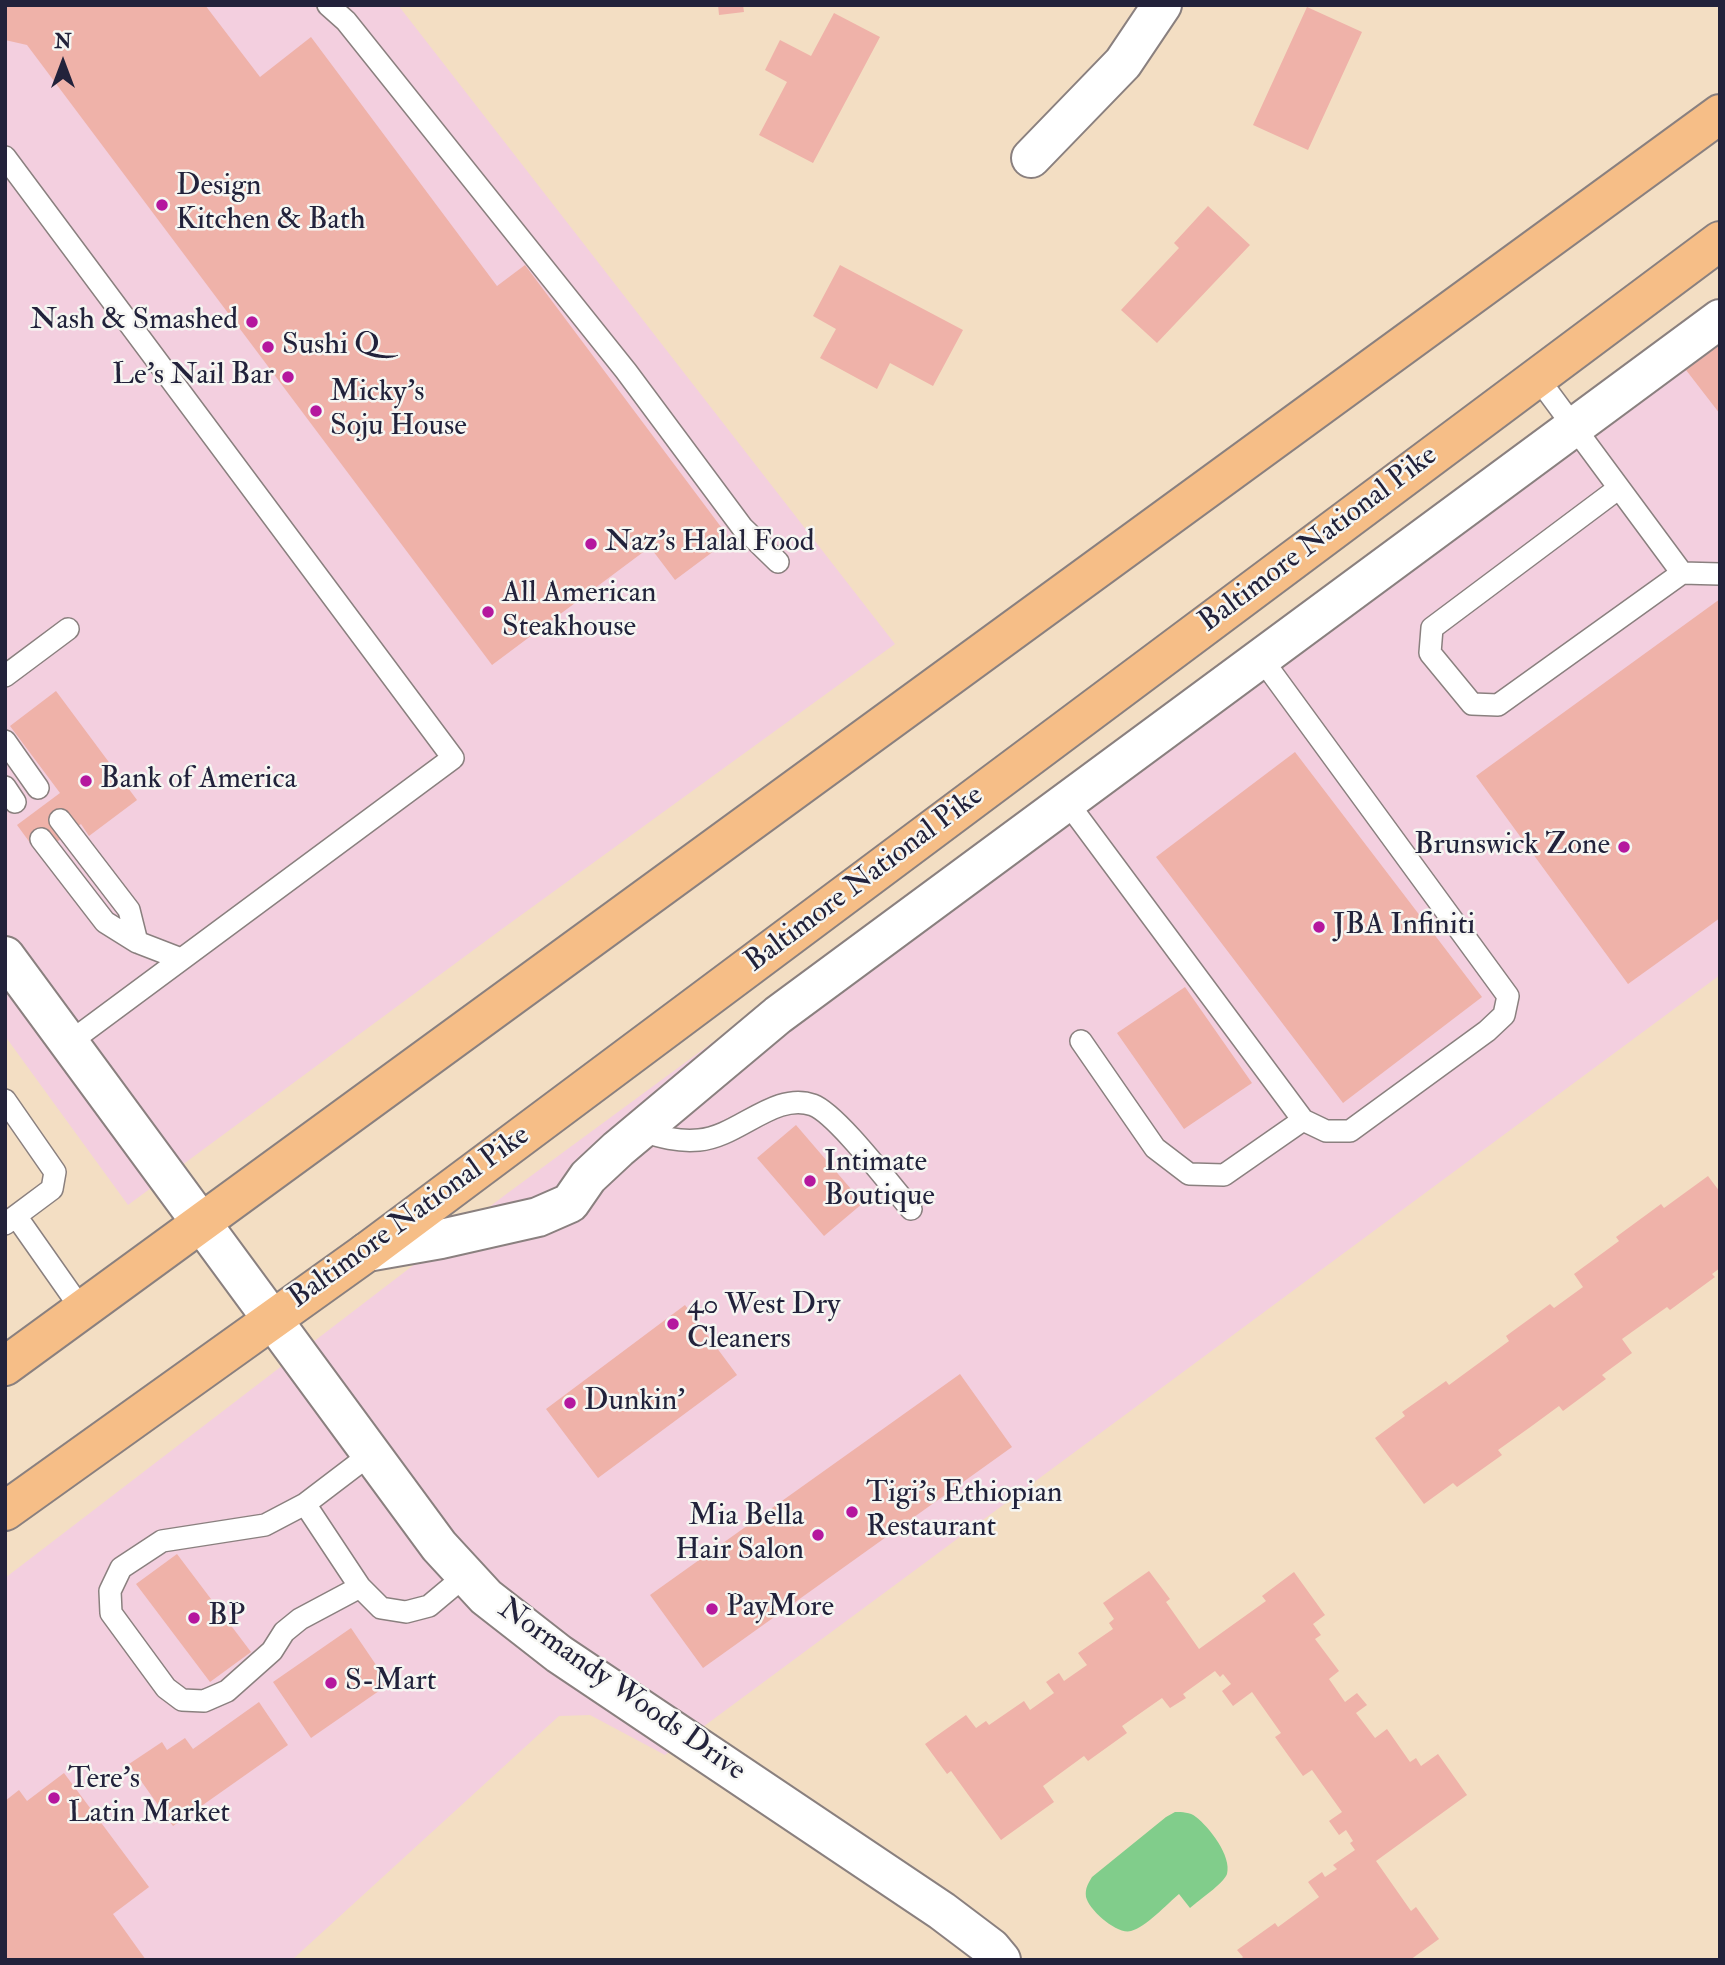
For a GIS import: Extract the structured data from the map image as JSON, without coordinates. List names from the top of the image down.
{
  "streets": {
    "main road": ["Baltimore National Pike"],
    "street": ["Normandy Woods Drive"]
  },
  "crossings": [
    ["Baltimore National Pike", "Normandy Woods Drive"]
  ],
  "places": [
    "Design Kitchen & Bath",
    "Nash & Smashed",
    "Sushi Q",
    "Le's Nail Bar",
    "Micky’s Soju House",
    "Naz's Halal Food",
    "All American Steakhouse",
    "Bank of America",
    "Brunswick Zone",
    "JBA Infiniti",
    "Intimate Boutique",
    "40 West Dry Cleaners",
    "Dunkin'",
    "Tigi's Ethiopian Restaurant",
    "Mia Bella Hair Salon",
    "PayMore",
    "BP",
    "S-Mart",
    "Tere's Latin Market"
  ],
  "north": "top"
}
